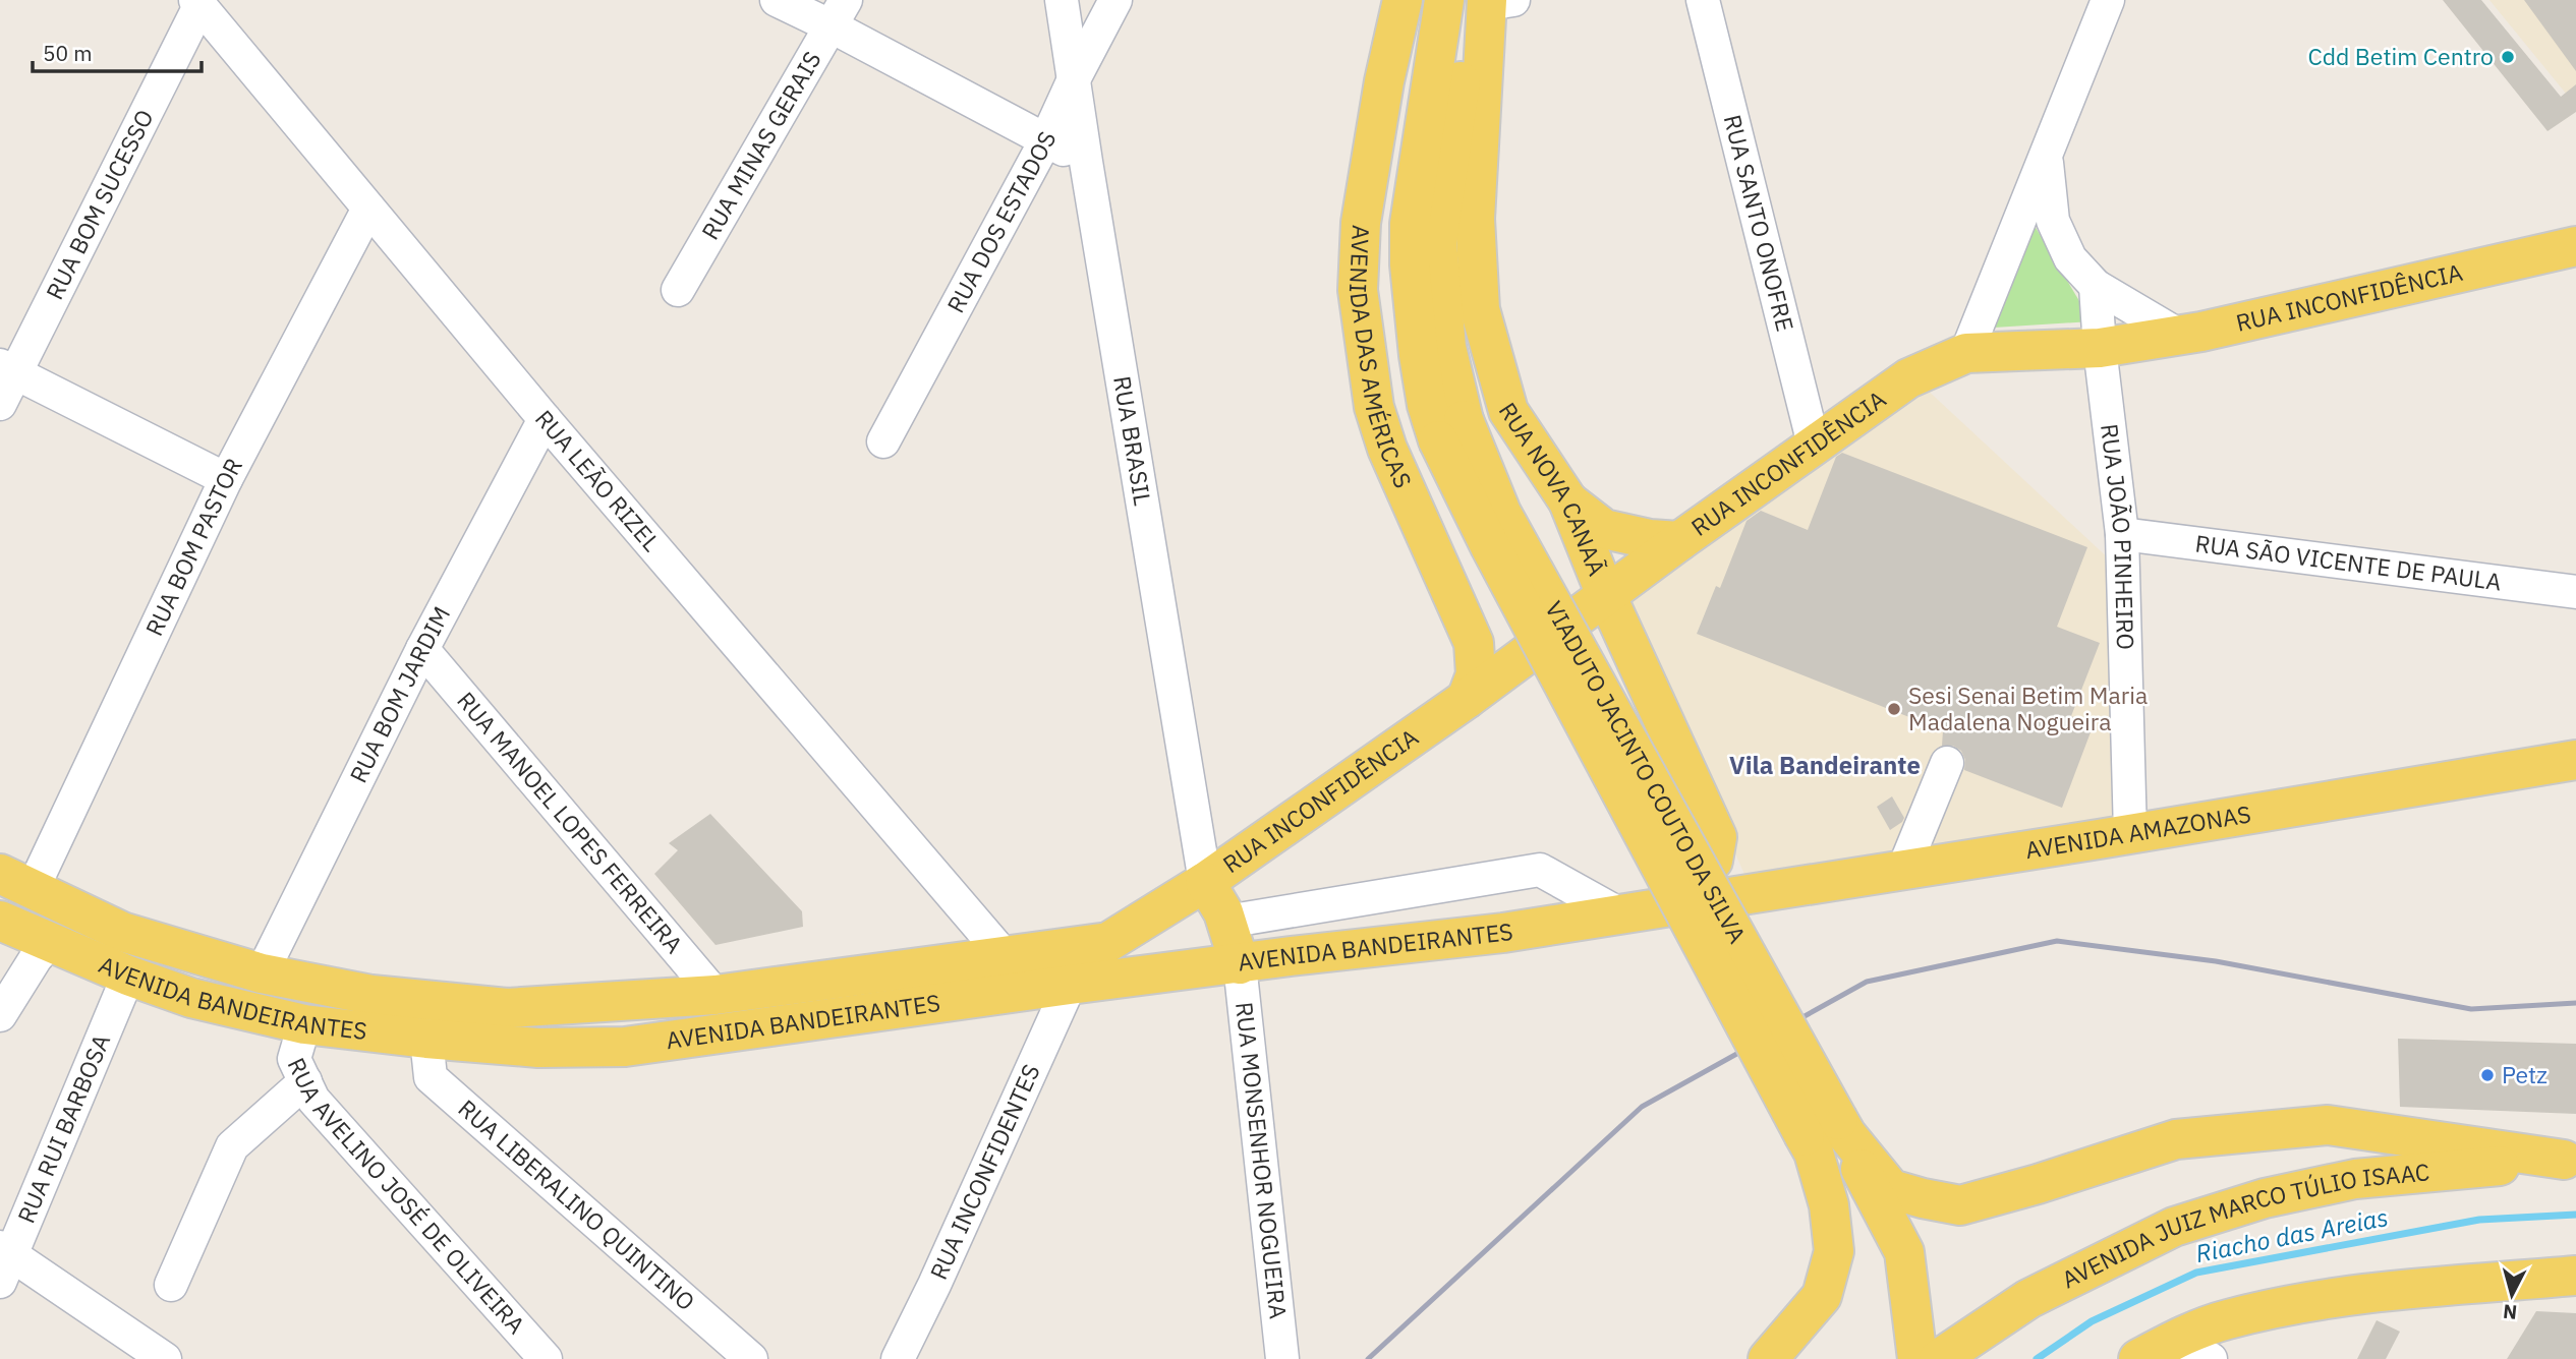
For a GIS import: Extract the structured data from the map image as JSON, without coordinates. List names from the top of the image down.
{
  "streets": {
    "main road": [
      "RUA INCONFIDÊNCIA",
      "AVENIDA DAS AMÉRICAS",
      "RUA NOVA CANAÃ",
      "VIADUTO JACINTO COUTO DA SILVA",
      "AVENIDA AMAZONAS",
      "AVENIDA BANDEIRANTES",
      "AVENIDA JUIZ MARCO TÚLIO ISAAC"
    ],
    "street": [
      "RUA MINAS GERAIS",
      "RUA BOM SUCESSO",
      "RUA DOS ESTADOS",
      "RUA SANTO ONOFRE",
      "RUA BRASIL",
      "RUA LEÃO RIZEL",
      "RUA JOÃO PINHEIRO",
      "RUA BOM PASTOR",
      "RUA SÃO VICENTE DE PAULA",
      "RUA BOM JARDIM",
      "RUA MANOEL LOPES FERREIRA",
      "RUA RUI BARBOSA",
      "RUA MONSENHOR NOGUEIRA",
      "RUA INCONFIDENTES",
      "RUA AVELINO JOSÉ DE OLIVEIRA",
      "RUA LIBERALINO QUINTINO"
    ]
  },
  "crossings": [
    ["RUA BOM SUCESSO", "RUA LEÃO RIZEL"],
    ["RUA DOS ESTADOS", "RUA BRASIL"],
    ["RUA SANTO ONOFRE", "RUA INCONFIDÊNCIA"],
    ["RUA INCONFIDÊNCIA", "AVENIDA DAS AMÉRICAS"],
    ["RUA INCONFIDÊNCIA", "RUA BRASIL"],
    ["RUA INCONFIDÊNCIA", "RUA NOVA CANAÃ"],
    ["RUA INCONFIDÊNCIA", "RUA JOÃO PINHEIRO"],
    ["RUA INCONFIDÊNCIA", "AVENIDA BANDEIRANTES"],
    ["AVENIDA DAS AMÉRICAS", "VIADUTO JACINTO COUTO DA SILVA"],
    ["RUA LEÃO RIZEL", "RUA BOM PASTOR"],
    ["RUA LEÃO RIZEL", "RUA BOM JARDIM"],
    ["RUA LEÃO RIZEL", "AVENIDA BANDEIRANTES"],
    ["RUA NOVA CANAÃ", "AVENIDA BANDEIRANTES"],
    ["RUA JOÃO PINHEIRO", "RUA SÃO VICENTE DE PAULA"],
    ["RUA JOÃO PINHEIRO", "AVENIDA AMAZONAS"],
    ["RUA BOM PASTOR", "AVENIDA BANDEIRANTES"],
    ["RUA BOM JARDIM", "RUA MANOEL LOPES FERREIRA"],
    ["RUA BOM JARDIM", "AVENIDA BANDEIRANTES"],
    ["VIADUTO JACINTO COUTO DA SILVA", "AVENIDA JUIZ MARCO TÚLIO ISAAC"],
    ["RUA MANOEL LOPES FERREIRA", "AVENIDA BANDEIRANTES"],
    ["AVENIDA AMAZONAS", "AVENIDA BANDEIRANTES"],
    ["AVENIDA BANDEIRANTES", "RUA RUI BARBOSA"],
    ["AVENIDA BANDEIRANTES", "RUA MONSENHOR NOGUEIRA"],
    ["AVENIDA BANDEIRANTES", "RUA INCONFIDENTES"],
    ["AVENIDA BANDEIRANTES", "RUA AVELINO JOSÉ DE OLIVEIRA"],
    ["AVENIDA BANDEIRANTES", "RUA LIBERALINO QUINTINO"]
  ],
  "districts": ["Vila Bandeirante"],
  "water": ["Riacho das Areias"],
  "places": ["Cdd Betim Centro", "Sesi Senai Betim Maria Madalena Nogueira", "Petz"],
  "scale_bar": "50 m",
  "north": "bottom"
}
